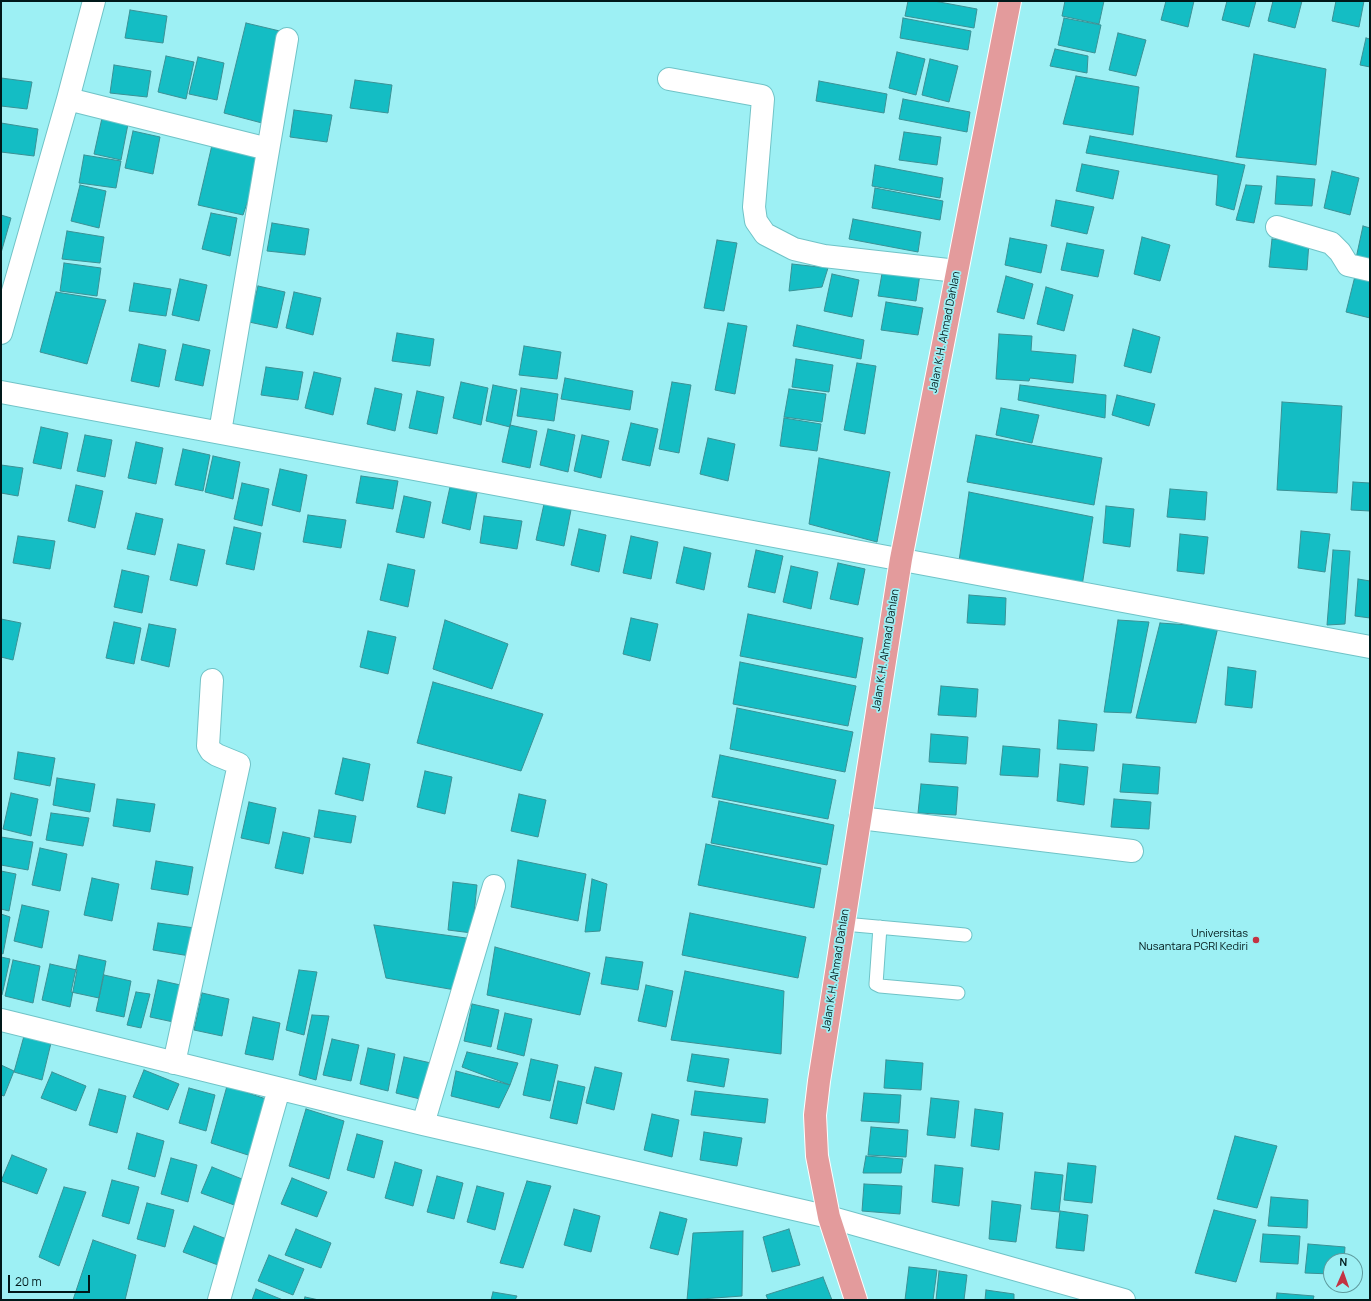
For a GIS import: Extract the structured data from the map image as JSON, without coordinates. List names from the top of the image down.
{
  "streets": {
    "highway": ["Jalan K.H. Ahmad Dahlan"]
  },
  "places": ["Universitas Nusantara PGRI Kediri"],
  "scale_bar": "20 m",
  "north": "top"
}
